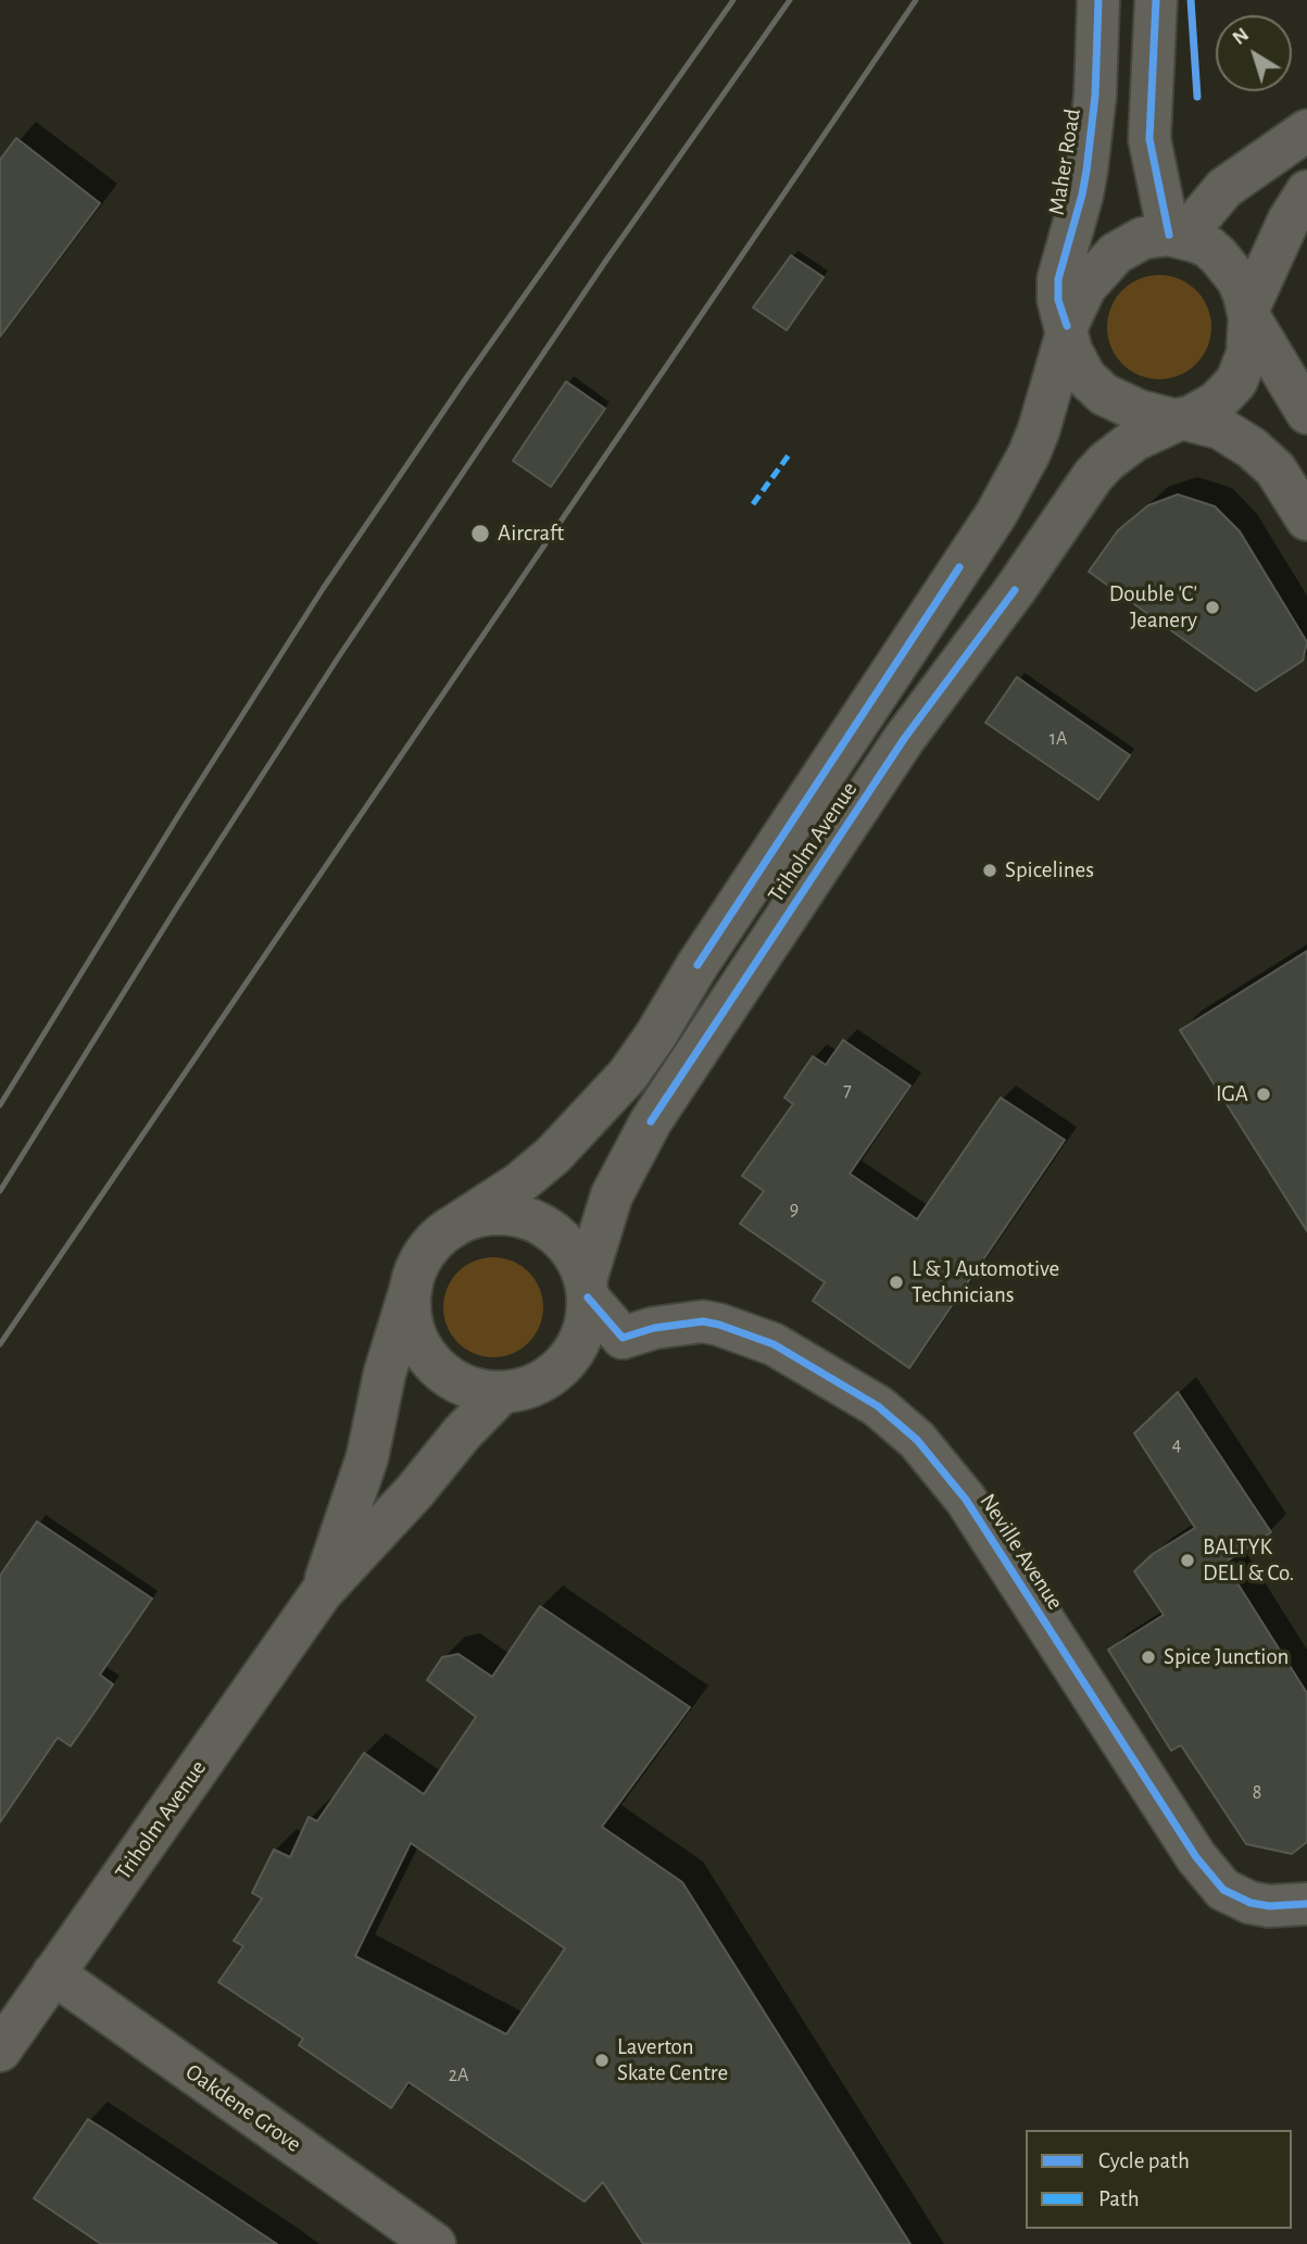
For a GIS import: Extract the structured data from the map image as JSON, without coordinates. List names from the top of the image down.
{
  "streets": {
    "street": [
      "Maher Road",
      "Triholm Avenue",
      "Neville Avenue",
      "Oakdene Grove"
    ]
  },
  "crossings": [
    ["Maher Road", "Triholm Avenue"],
    ["Triholm Avenue", "Neville Avenue"],
    ["Triholm Avenue", "Oakdene Grove"]
  ],
  "places": [
    "Aircraft",
    "Double 'C' Jeanery",
    "Spicelines",
    "IGA",
    "L & J Automotive Technicians",
    "BALTYK DELI & Co.",
    "Spice Junction",
    "Laverton Skate Centre"
  ],
  "house_numbers": [
    "1A",
    "7",
    "9",
    "4",
    "8",
    "2A"
  ],
  "legend": ["Cycle path", "Path"],
  "north": "top left"
}
